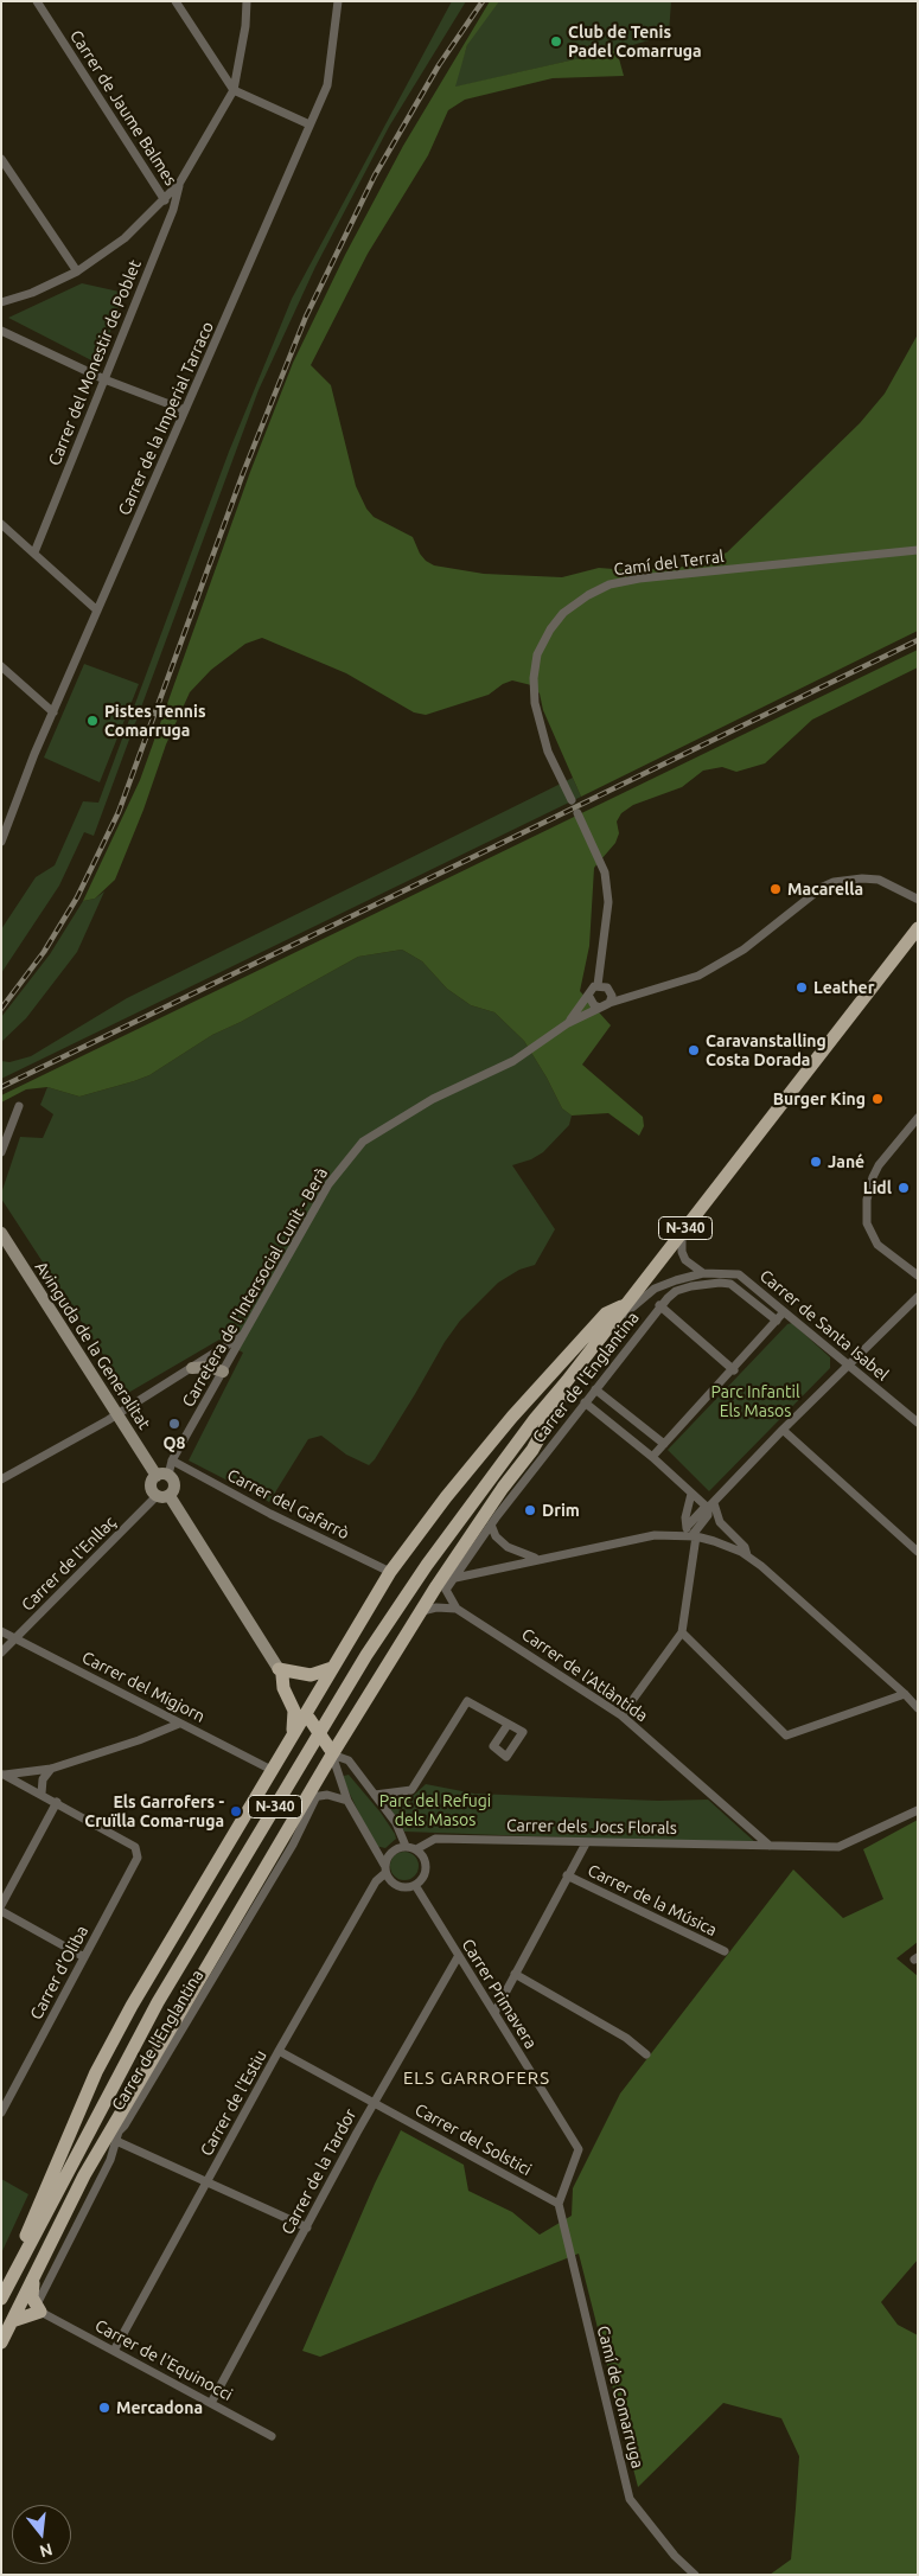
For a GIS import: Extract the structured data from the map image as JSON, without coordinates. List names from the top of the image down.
{
  "streets": {
    "main road": ["N-340"],
    "street": [
      "Carrer de Jaume Balmes",
      "Carrer del Monestir de Poblet",
      "Carrer de la Imperial Tarraco",
      "Camí del Terral",
      "Carretera de l'Intersocial Cunit - Berà",
      "Carrer de Santa Isabel",
      "Avinguda de la Generalitat",
      "Carrer de l'Englantina",
      "Carrer del Gafarrò",
      "Carrer de l'Enllaç",
      "Carrer de l'Atlàntida",
      "Carrer del Migjorn",
      "Carrer dels Jocs Florals",
      "Carrer de la Música",
      "Carrer d'Oliba",
      "Carrer Primavera",
      "Carrer de l'Estiu",
      "Carrer del Solstici",
      "Carrer de la Tardor",
      "Carrer de l'Equinocci",
      "Camí de Comarruga"
    ]
  },
  "crossings": [
    ["N-340", "Carrer de Santa Isabel"],
    ["Carretera de l'Intersocial Cunit - Berà", "Avinguda de la Generalitat"],
    ["Carretera de l'Intersocial Cunit - Berà", "Carrer del Gafarrò"],
    ["Carrer de l'Englantina", "Carrer de l'Atlàntida"],
    ["Carrer de l'Englantina", "Carrer de l'Equinocci"],
    ["Carrer de l'Enllaç", "Carrer del Migjorn"],
    ["Carrer de l'Atlàntida", "Carrer dels Jocs Florals"],
    ["Carrer dels Jocs Florals", "Carrer Primavera"],
    ["Carrer dels Jocs Florals", "Carrer de l'Estiu"],
    ["Carrer Primavera", "Carrer de l'Estiu"],
    ["Carrer Primavera", "Carrer del Solstici"],
    ["Carrer Primavera", "Carrer de la Tardor"],
    ["Carrer Primavera", "Camí de Comarruga"],
    ["Carrer de l'Estiu", "Carrer del Solstici"],
    ["Carrer de l'Estiu", "Carrer de l'Equinocci"],
    ["Carrer del Solstici", "Carrer de la Tardor"],
    ["Carrer del Solstici", "Camí de Comarruga"],
    ["Carrer de la Tardor", "Carrer de l'Equinocci"]
  ],
  "districts": ["ELS GARROFERS"],
  "parks": ["Parc Infantil Els Masos", "Parc del Refugi dels Masos"],
  "places": [
    "Club de Tenis Padel Comarruga",
    "Pistes Tennis Comarruga",
    "Macarella",
    "Leather",
    "Caravanstalling Costa Dorada",
    "Burger King",
    "Jané",
    "Lidl",
    "Q8",
    "Drim",
    "Els Garrofers - Cruïlla Coma-ruga",
    "Mercadona"
  ],
  "north": "bottom"
}
